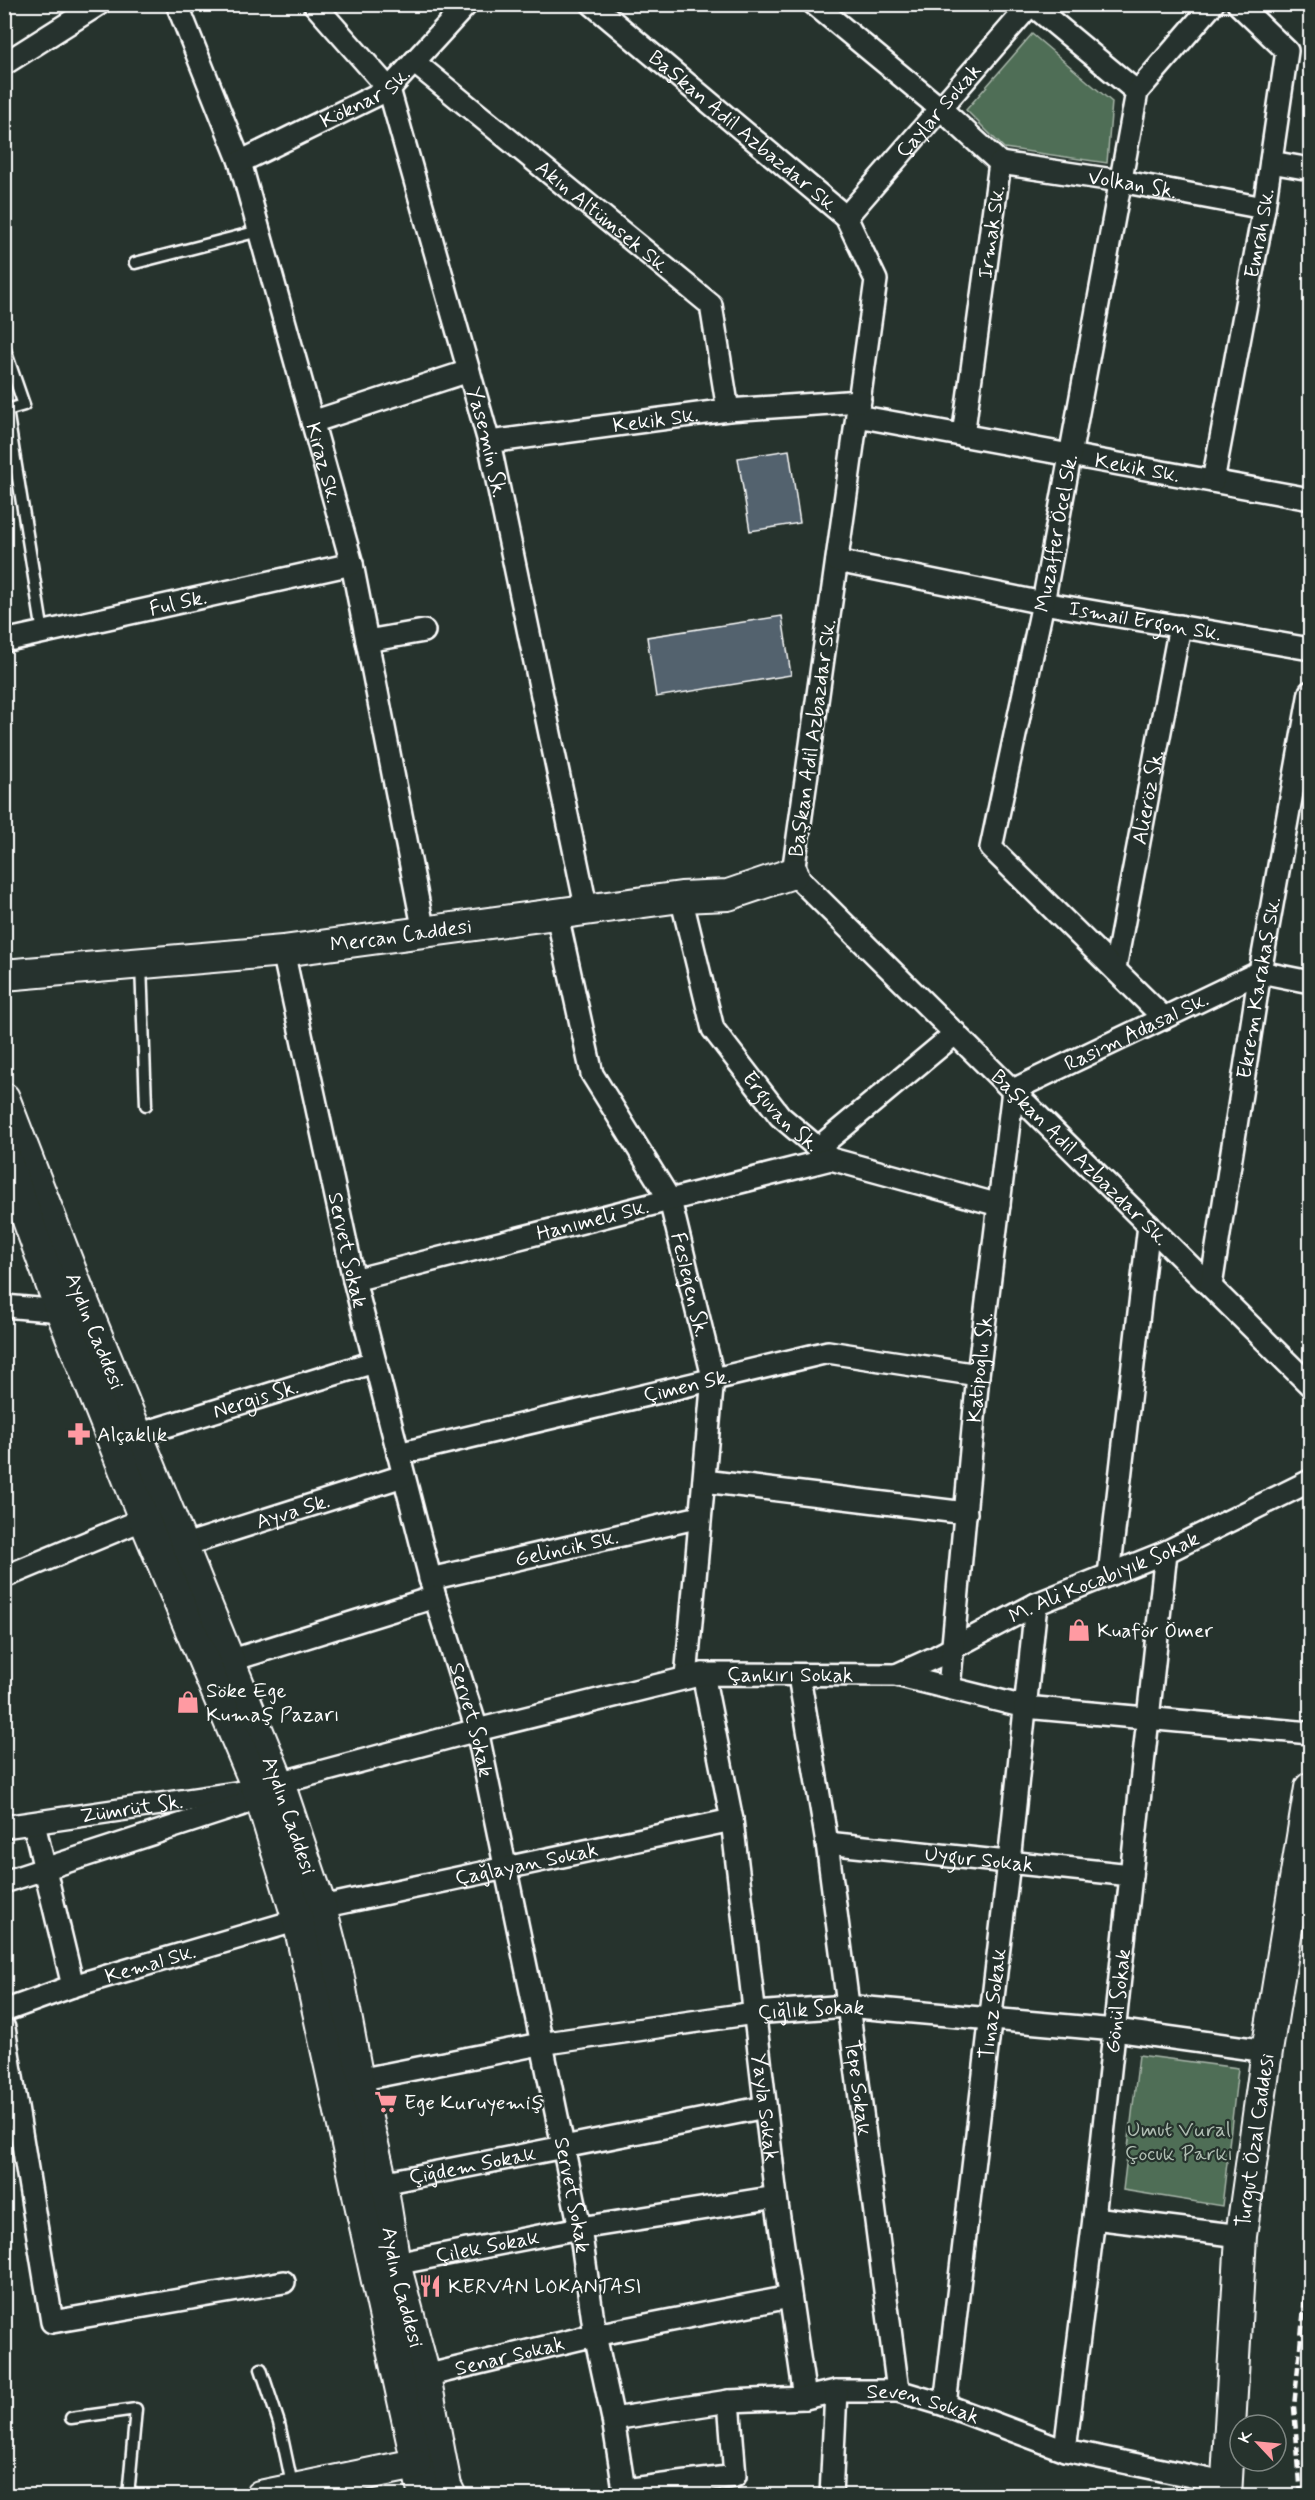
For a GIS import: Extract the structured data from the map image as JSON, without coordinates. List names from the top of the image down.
{
  "streets": {
    "main road": ["Mercan Caddesi", "Aydın Caddesi", "Turgut Özal Caddesi"],
    "street": [
      "Köknar Sk.",
      "Çaylar Sokak",
      "Başkan Adil Azbazdar Sk.",
      "Volkan Sk.",
      "Akın Altümsek Sk.",
      "Irmak Sk.",
      "Emrah Sk.",
      "Kekik Sk.",
      "Yasemin Sk.",
      "Kiraz Sk.",
      "Muzaffer Öcel Sk.",
      "Ful Sk.",
      "Ismail Ergon Sk.",
      "Alieröz Sk.",
      "Ekrem Karakaş Sk.",
      "Rasim Adasal Sk.",
      "Erguvan Sk.",
      "Hanımeli Sk.",
      "Servet Sokak",
      "Fesleğen Sk.",
      "Katipoğlu Sk.",
      "Çimen Sk.",
      "Nergis Sk.",
      "Ayva Sk.",
      "Gelincik Sk.",
      "M. Ali Kocabıyık Sokak",
      "Çankırı Sokak",
      "Zümrüt Sk.",
      "Uygur Sokak",
      "Çağlayan Sokak",
      "Kemal Sk.",
      "Gönül Sokak",
      "Tınaz Sokak",
      "Çığlık Sokak",
      "Tepe Sokak",
      "Yayla Sokak",
      "Çiğdem Sokak",
      "Çilek Sokak",
      "Senar Sokak",
      "Seven Sokak"
    ]
  },
  "crossings": [
    ["Köknar Sk.", "Akın Altümsek Sk."],
    ["Köknar Sk.", "Yasemin Sk."],
    ["Köknar Sk.", "Kiraz Sk."],
    ["Çaylar Sokak", "Başkan Adil Azbazdar Sk."],
    ["Çaylar Sokak", "Irmak Sk."],
    ["Başkan Adil Azbazdar Sk.", "Kekik Sk."],
    ["Başkan Adil Azbazdar Sk.", "Ismail Ergon Sk."],
    ["Başkan Adil Azbazdar Sk.", "Mercan Caddesi"],
    ["Başkan Adil Azbazdar Sk.", "Ekrem Karakaş Sk."],
    ["Başkan Adil Azbazdar Sk.", "Rasim Adasal Sk."],
    ["Başkan Adil Azbazdar Sk.", "Katipoğlu Sk."],
    ["Volkan Sk.", "Irmak Sk."],
    ["Volkan Sk.", "Emrah Sk."],
    ["Volkan Sk.", "Muzaffer Öcel Sk."],
    ["Akın Altümsek Sk.", "Kekik Sk."],
    ["Irmak Sk.", "Kekik Sk."],
    ["Emrah Sk.", "Kekik Sk."],
    ["Kekik Sk.", "Yasemin Sk."],
    ["Kekik Sk.", "Muzaffer Öcel Sk."],
    ["Yasemin Sk.", "Mercan Caddesi"],
    ["Kiraz Sk.", "Ful Sk."],
    ["Kiraz Sk.", "Mercan Caddesi"],
    ["Muzaffer Öcel Sk.", "Ismail Ergon Sk."],
    ["Muzaffer Öcel Sk.", "Alieröz Sk."],
    ["Muzaffer Öcel Sk.", "Rasim Adasal Sk."],
    ["Ismail Ergon Sk.", "Alieröz Sk."],
    ["Mercan Caddesi", "Erguvan Sk."],
    ["Mercan Caddesi", "Servet Sokak"],
    ["Mercan Caddesi", "Fesleğen Sk."],
    ["Ekrem Karakaş Sk.", "Rasim Adasal Sk."],
    ["Rasim Adasal Sk.", "Katipoğlu Sk."],
    ["Erguvan Sk.", "Hanımeli Sk."],
    ["Erguvan Sk.", "Katipoğlu Sk."],
    ["Hanımeli Sk.", "Servet Sokak"],
    ["Hanımeli Sk.", "Fesleğen Sk."],
    ["Servet Sokak", "Çimen Sk."],
    ["Servet Sokak", "Nergis Sk."],
    ["Servet Sokak", "Ayva Sk."],
    ["Servet Sokak", "Gelincik Sk."],
    ["Servet Sokak", "Çankırı Sokak"],
    ["Servet Sokak", "Çağlayan Sokak"],
    ["Servet Sokak", "Çığlık Sokak"],
    ["Servet Sokak", "Çiğdem Sokak"],
    ["Servet Sokak", "Çilek Sokak"],
    ["Servet Sokak", "Senar Sokak"],
    ["Servet Sokak", "Seven Sokak"],
    ["Fesleğen Sk.", "Çimen Sk."],
    ["Fesleğen Sk.", "Gelincik Sk."],
    ["Fesleğen Sk.", "Çankırı Sokak"],
    ["Fesleğen Sk.", "Yayla Sokak"],
    ["Aydın Caddesi", "Nergis Sk."],
    ["Aydın Caddesi", "Ayva Sk."],
    ["Aydın Caddesi", "Gelincik Sk."],
    ["Aydın Caddesi", "Çankırı Sokak"],
    ["Aydın Caddesi", "Zümrüt Sk."],
    ["Aydın Caddesi", "Çağlayan Sokak"],
    ["Aydın Caddesi", "Kemal Sk."],
    ["Aydın Caddesi", "Çığlık Sokak"],
    ["Aydın Caddesi", "Çiğdem Sokak"],
    ["Aydın Caddesi", "Çilek Sokak"],
    ["Aydın Caddesi", "Senar Sokak"],
    ["Katipoğlu Sk.", "Çimen Sk."],
    ["Katipoğlu Sk.", "M. Ali Kocabıyık Sokak"],
    ["Katipoğlu Sk.", "Çankırı Sokak"],
    ["M. Ali Kocabıyık Sokak", "Çankırı Sokak"],
    ["M. Ali Kocabıyık Sokak", "Gönül Sokak"],
    ["M. Ali Kocabıyık Sokak", "Tınaz Sokak"],
    ["Çankırı Sokak", "Zümrüt Sk."],
    ["Çankırı Sokak", "Gönül Sokak"],
    ["Çankırı Sokak", "Tınaz Sokak"],
    ["Çankırı Sokak", "Tepe Sokak"],
    ["Çankırı Sokak", "Yayla Sokak"],
    ["Uygur Sokak", "Gönül Sokak"],
    ["Uygur Sokak", "Tınaz Sokak"],
    ["Uygur Sokak", "Tepe Sokak"],
    ["Çağlayan Sokak", "Kemal Sk."],
    ["Çağlayan Sokak", "Yayla Sokak"],
    ["Gönül Sokak", "Çığlık Sokak"],
    ["Gönül Sokak", "Seven Sokak"],
    ["Tınaz Sokak", "Çığlık Sokak"],
    ["Tınaz Sokak", "Seven Sokak"],
    ["Çığlık Sokak", "Tepe Sokak"],
    ["Çığlık Sokak", "Yayla Sokak"],
    ["Çığlık Sokak", "Turgut Özal Caddesi"],
    ["Tepe Sokak", "Seven Sokak"],
    ["Yayla Sokak", "Çiğdem Sokak"],
    ["Yayla Sokak", "Çilek Sokak"],
    ["Yayla Sokak", "Senar Sokak"],
    ["Yayla Sokak", "Seven Sokak"],
    ["Turgut Özal Caddesi", "Seven Sokak"]
  ],
  "parks": ["Umut Vural Çocuk Parkı"],
  "places": {
    "pharmacy": ["Alçaklık"],
    "shop": ["Kuaför Ömer", "Söke Ege Kumaş Pazarı"],
    "supermarket": ["Ege Kuruyemiş"],
    "restaurant": ["KERVAN LOKANTASI"]
  },
  "north": "top left"
}
